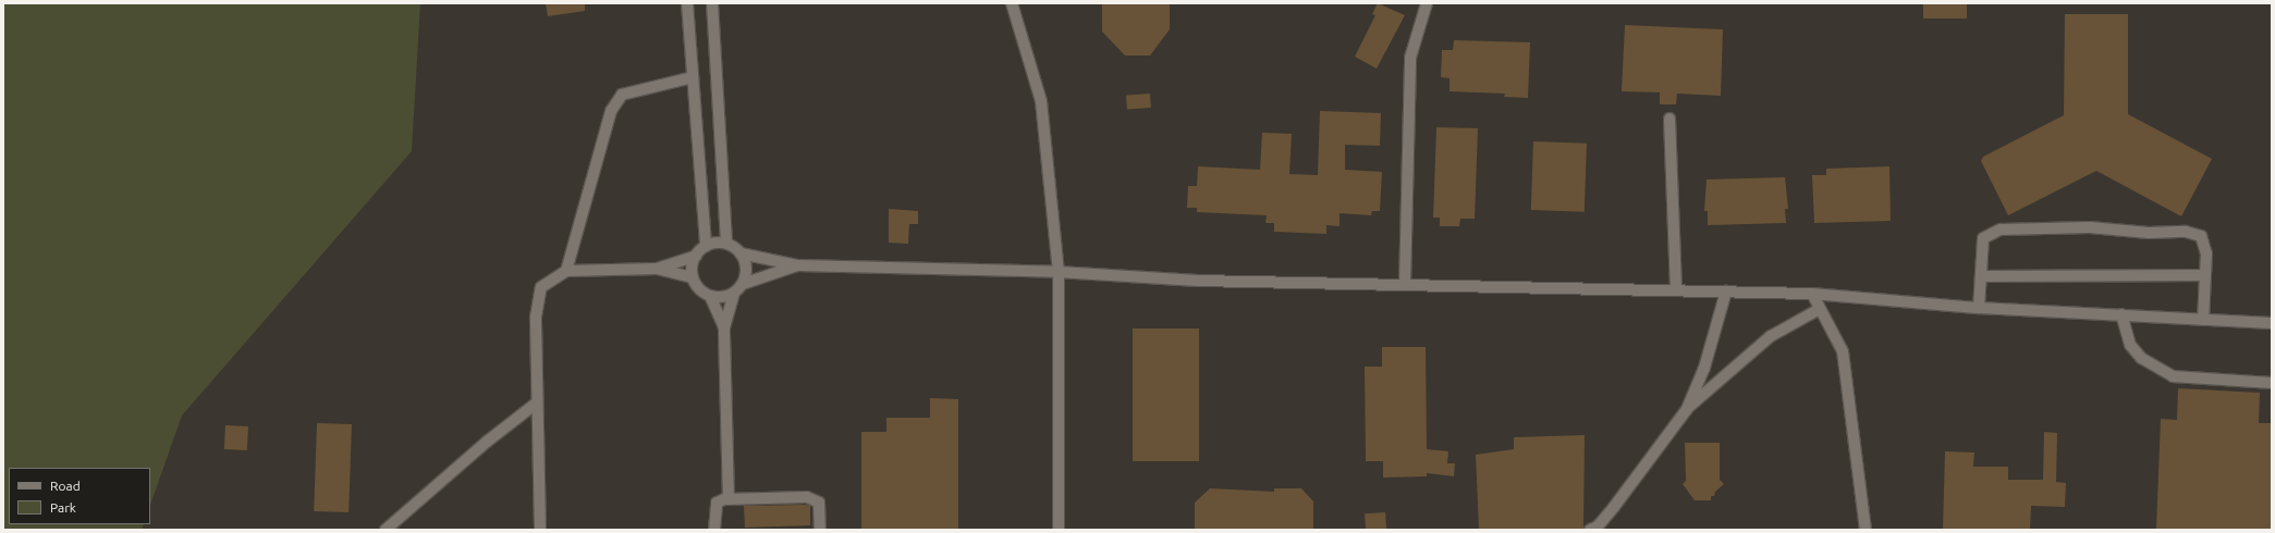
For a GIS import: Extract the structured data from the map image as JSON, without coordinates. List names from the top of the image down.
{
  "legend": ["Road", "Park"]
}
